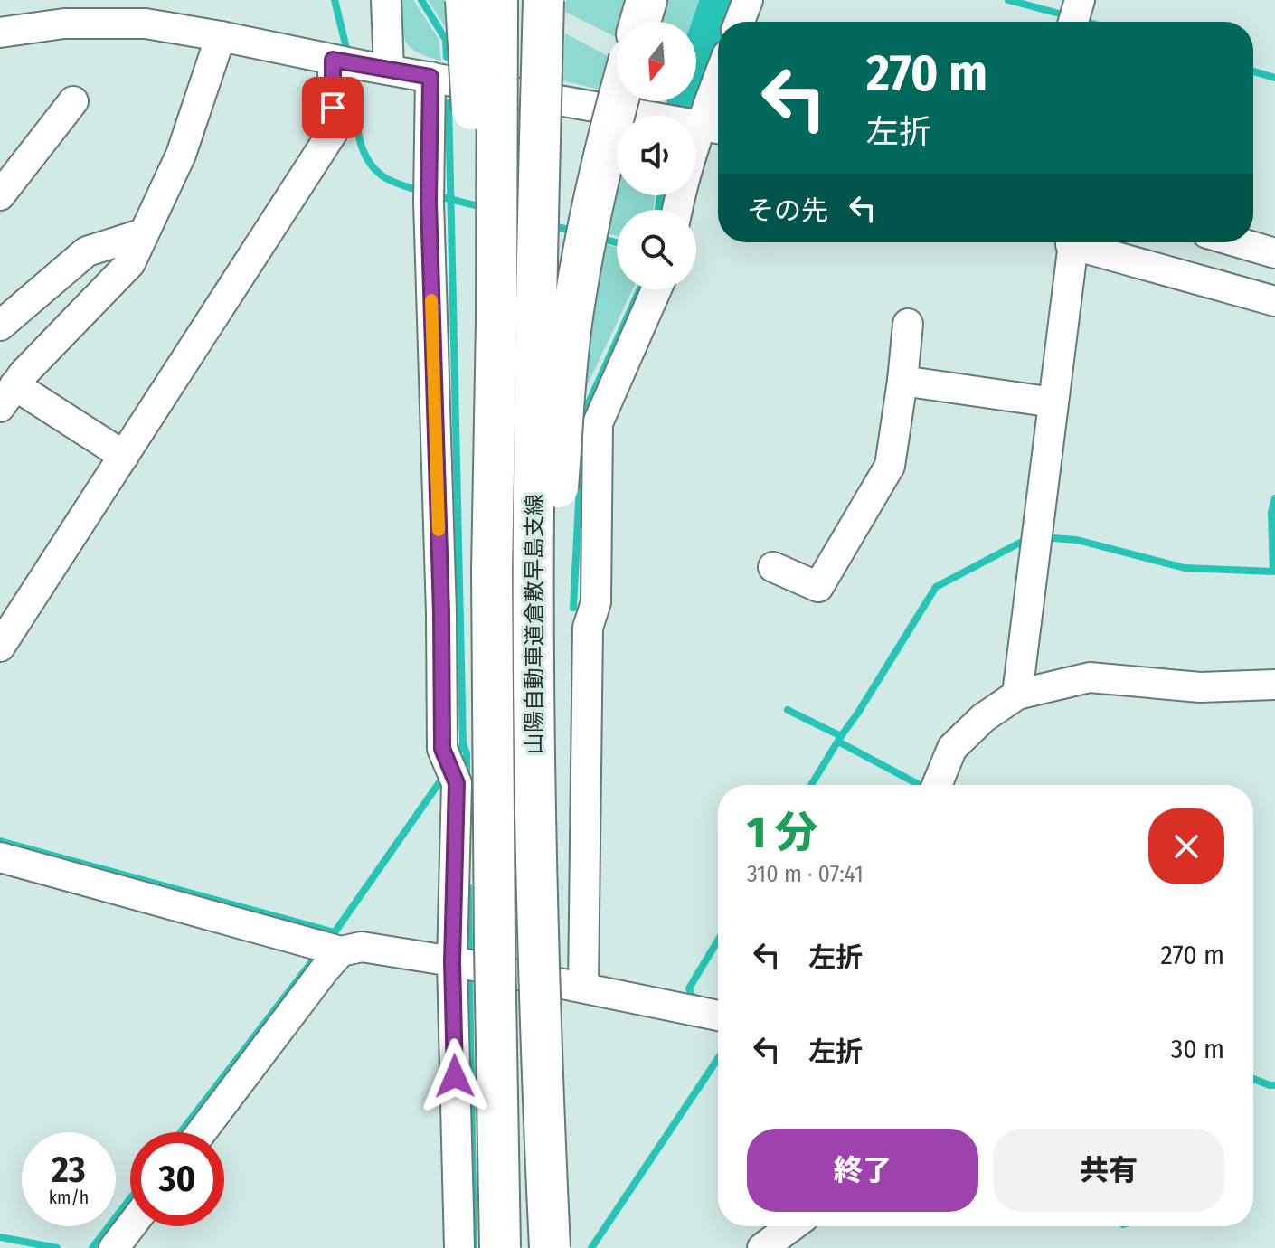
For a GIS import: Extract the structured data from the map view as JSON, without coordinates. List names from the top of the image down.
{
  "streets": {
    "highway": ["山陽自動車道倉敷早島支線"]
  },
  "north": "bottom",
  "page": {
    "turn": ["270 m", "左折"],
    "then": "その先",
    "heading": ["1 分", "310 m · 07:41"],
    "list": [
      {
        "name": "左折",
        "value": "270 m"
      },
      {
        "name": "左折",
        "value": "30 m"
      }
    ],
    "buttons": ["終了", "共有"],
    "speed": "23 km/h",
    "limit": "30"
  }
}
